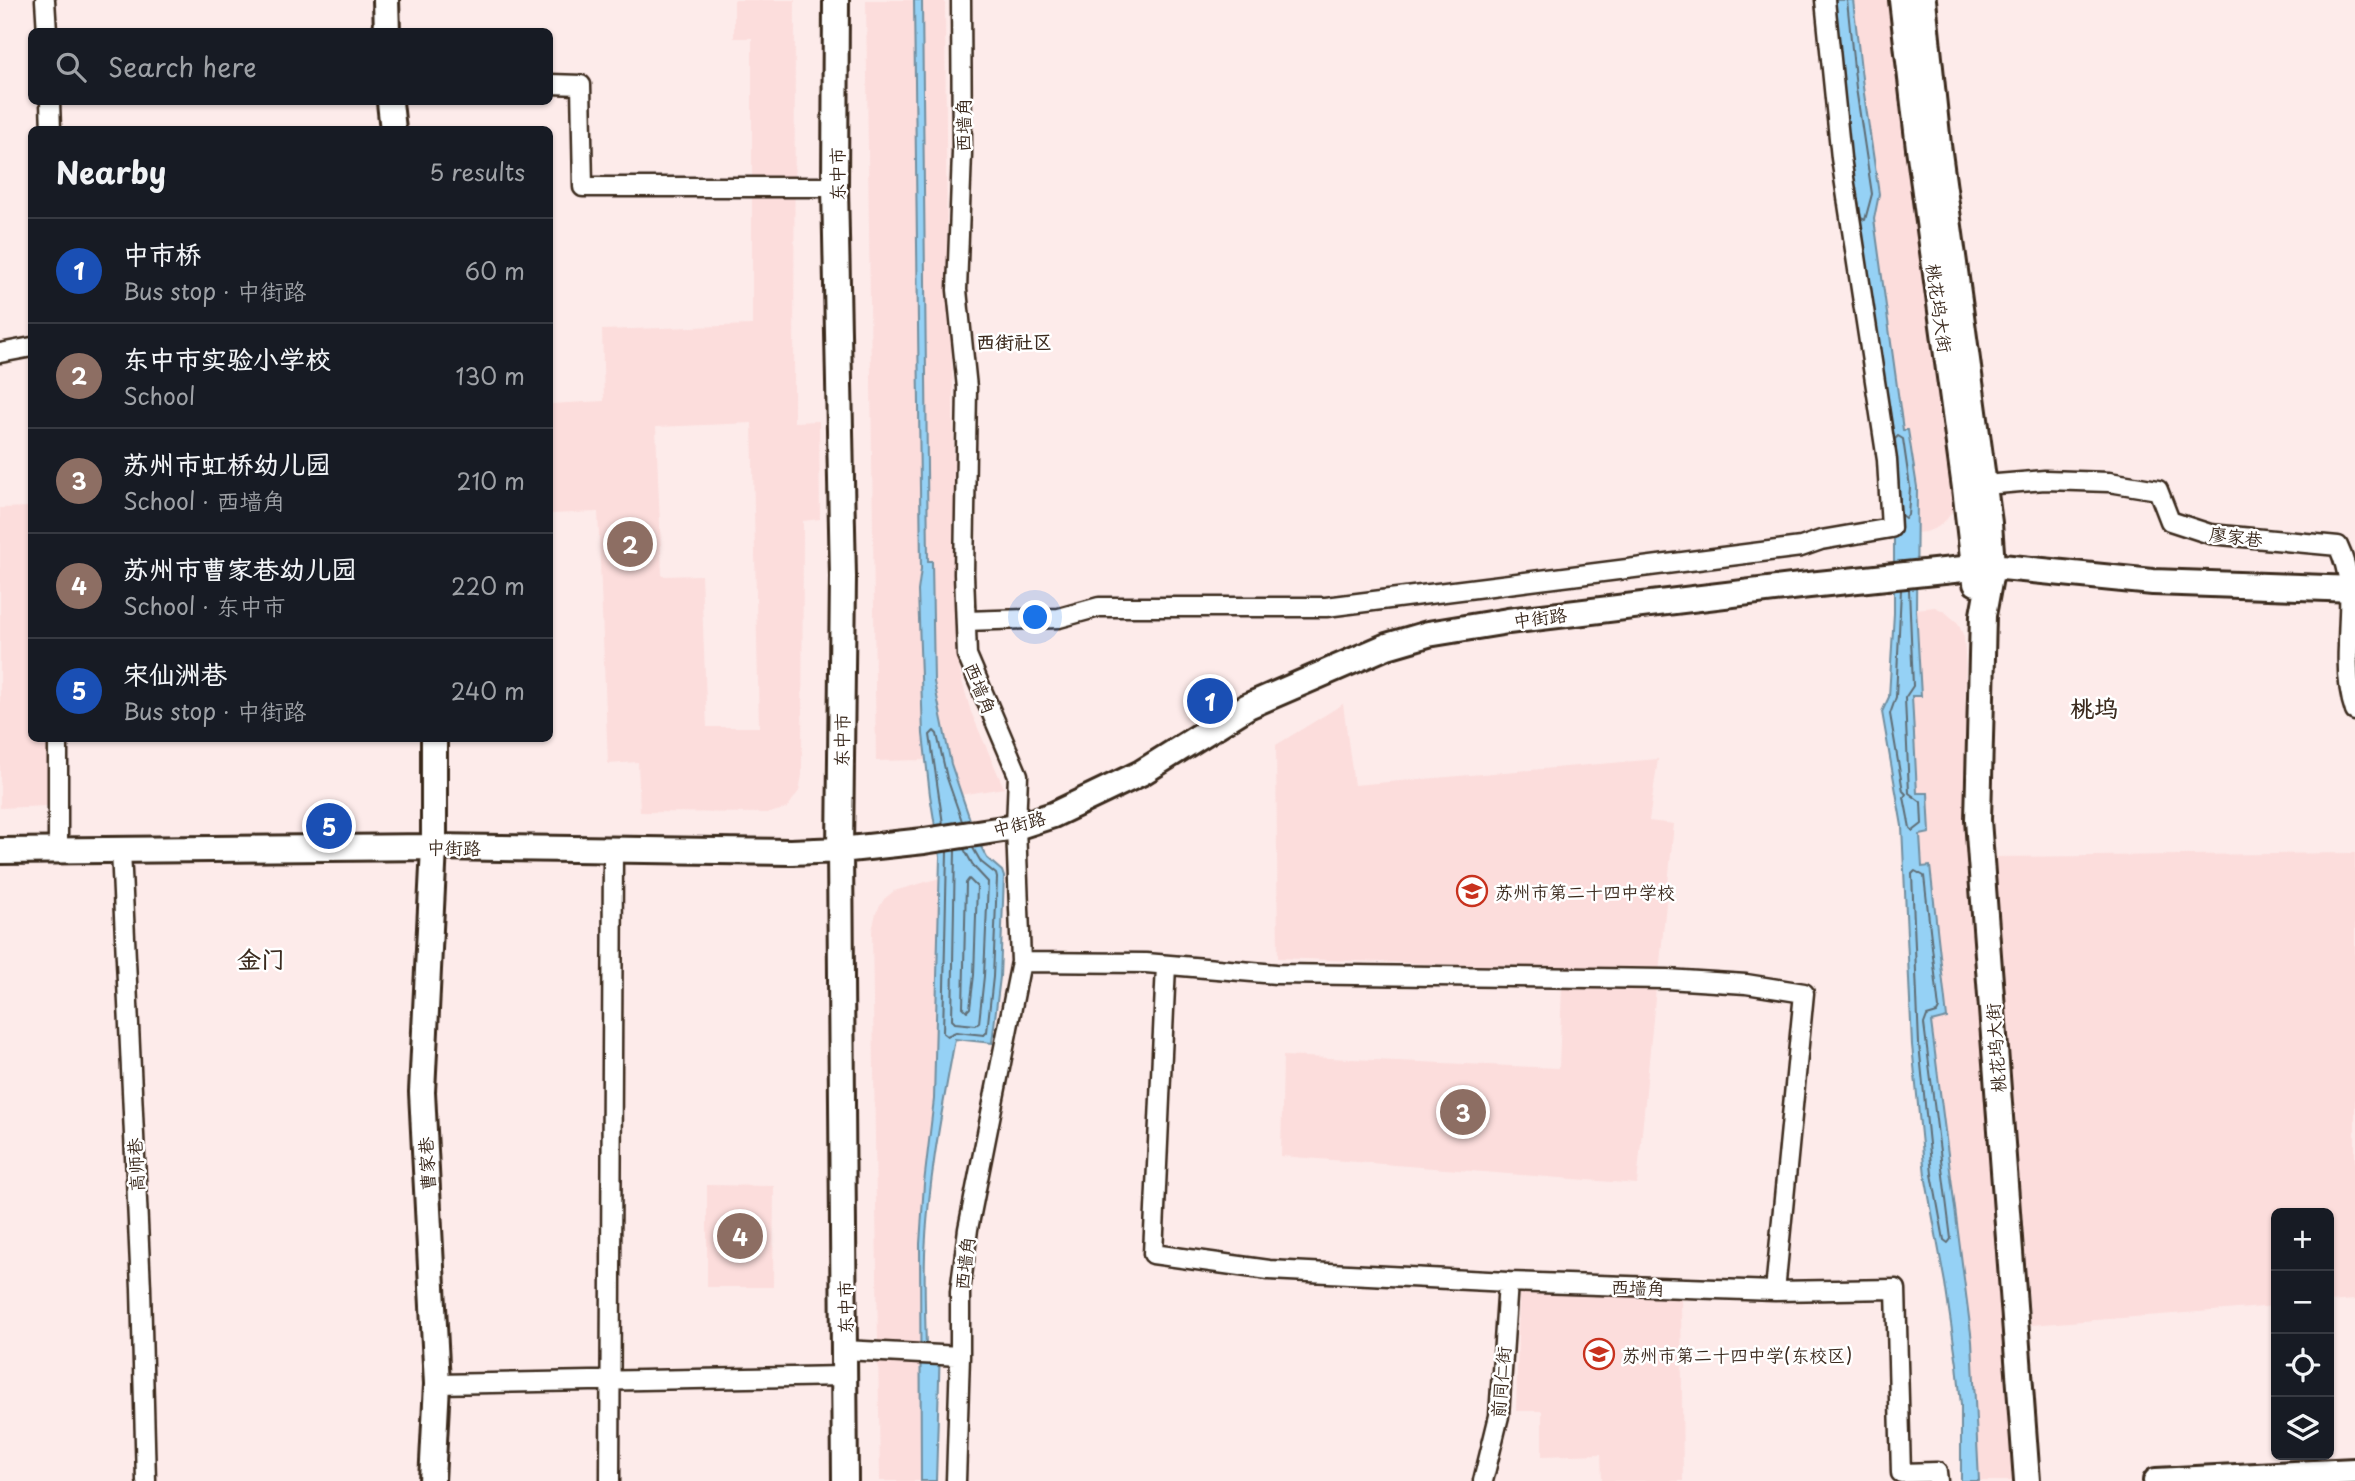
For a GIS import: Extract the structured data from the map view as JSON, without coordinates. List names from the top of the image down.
{
  "streets": {
    "main road": [
      "东中市",
      "桃花坞大街",
      "中街路",
      "曹家巷"
    ],
    "street": [
      "西墙角",
      "廖家巷",
      "高师巷",
      "前同仁街"
    ]
  },
  "crossings": [
    ["西墙角", "中街路"],
    ["西墙角", "前同仁街"],
    ["东中市", "中街路"],
    ["桃花坞大街", "廖家巷"],
    ["桃花坞大街", "中街路"],
    ["中街路", "曹家巷"],
    ["中街路", "高师巷"]
  ],
  "districts": ["西街社区", "桃坞", "金门"],
  "places": {
    "school or university": ["苏州市第二十四中学校", "苏州市第二十四中学(东校区)"]
  },
  "page": {
    "search": "Search here",
    "heading": ["Nearby", "5 results"],
    "list": [
      {
        "mark": "1",
        "name": "中市桥",
        "note": "Bus stop · 中街路",
        "value": "60 m"
      },
      {
        "mark": "2",
        "name": "东中市实验小学校",
        "note": "School",
        "value": "130 m"
      },
      {
        "mark": "3",
        "name": "苏州市虹桥幼儿园",
        "note": "School · 西墙角",
        "value": "210 m"
      },
      {
        "mark": "4",
        "name": "苏州市曹家巷幼儿园",
        "note": "School · 东中市",
        "value": "220 m"
      },
      {
        "mark": "5",
        "name": "宋仙洲巷",
        "note": "Bus stop · 中街路",
        "value": "240 m"
      }
    ],
    "pins": [
      "2",
      "1",
      "5",
      "3",
      "4"
    ],
    "map_buttons": ["+", "−"]
  }
}
